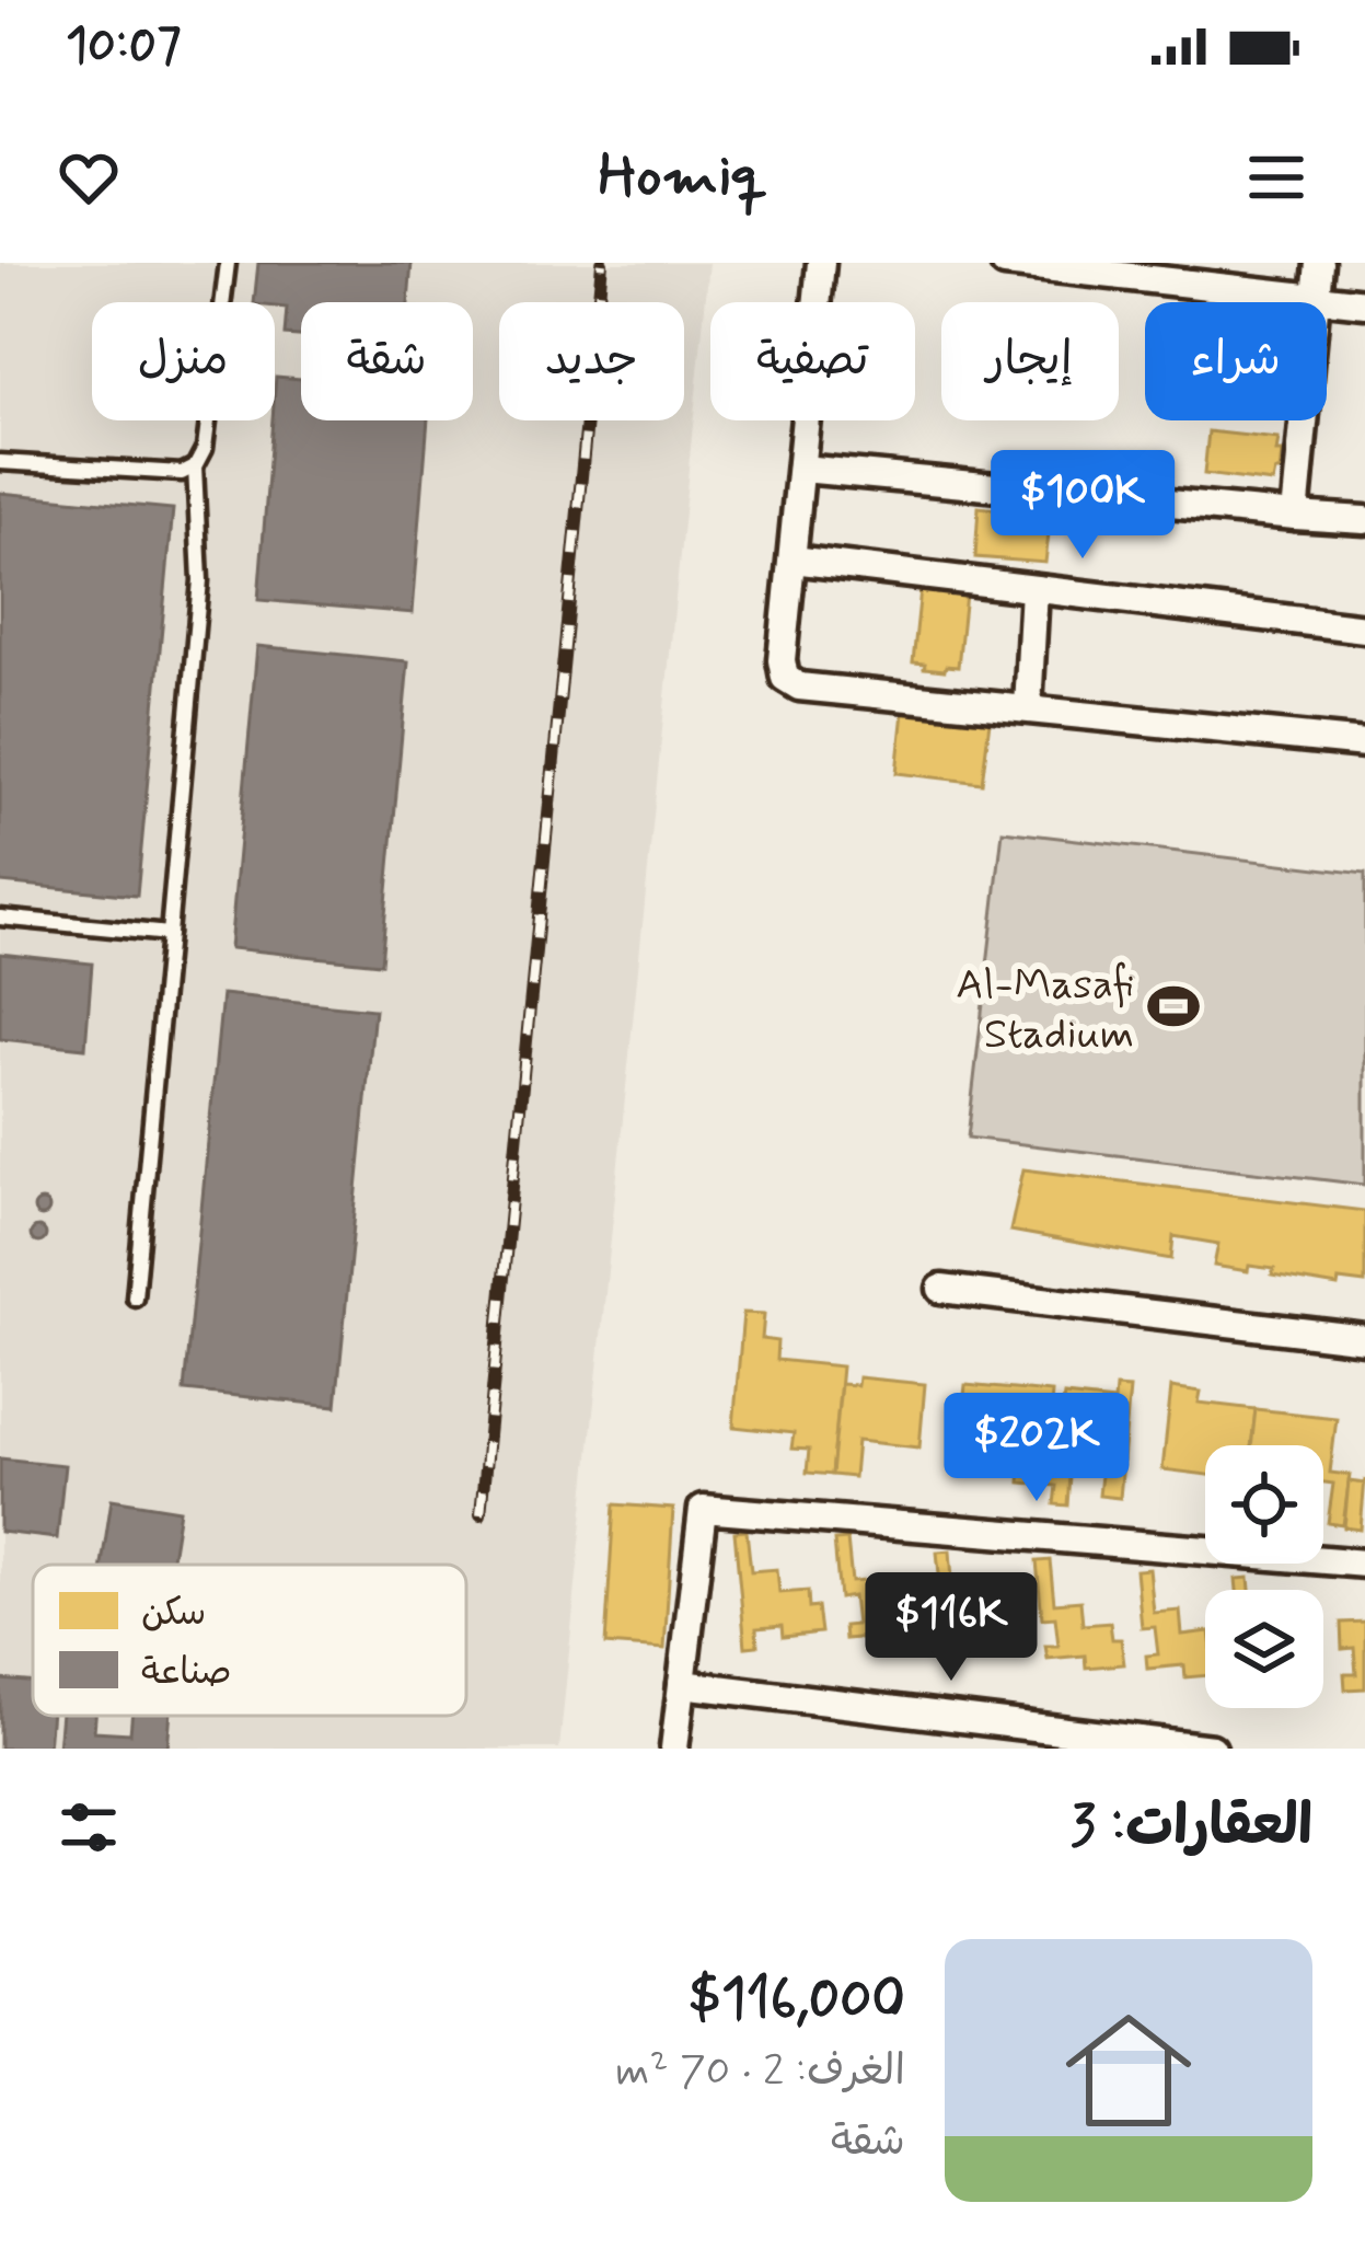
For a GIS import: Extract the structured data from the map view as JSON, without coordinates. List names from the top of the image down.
{
  "places": {
    "sports": ["Al-Masafi Stadium"]
  },
  "legend": ["سكن", "صناعة"],
  "page": {
    "status": "10:07",
    "header": "Homiq",
    "chip": [
      "شراء",
      "إيجار",
      "تصفية",
      "جديد",
      "شقة",
      "منزل"
    ],
    "price": ["$100K", "$202K", "$116K"],
    "heading": "العقارات: 3",
    "list": [
      {
        "name": "$116,000",
        "note": "الغرف: 2 · 70 m² · شقة"
      }
    ]
  }
}
